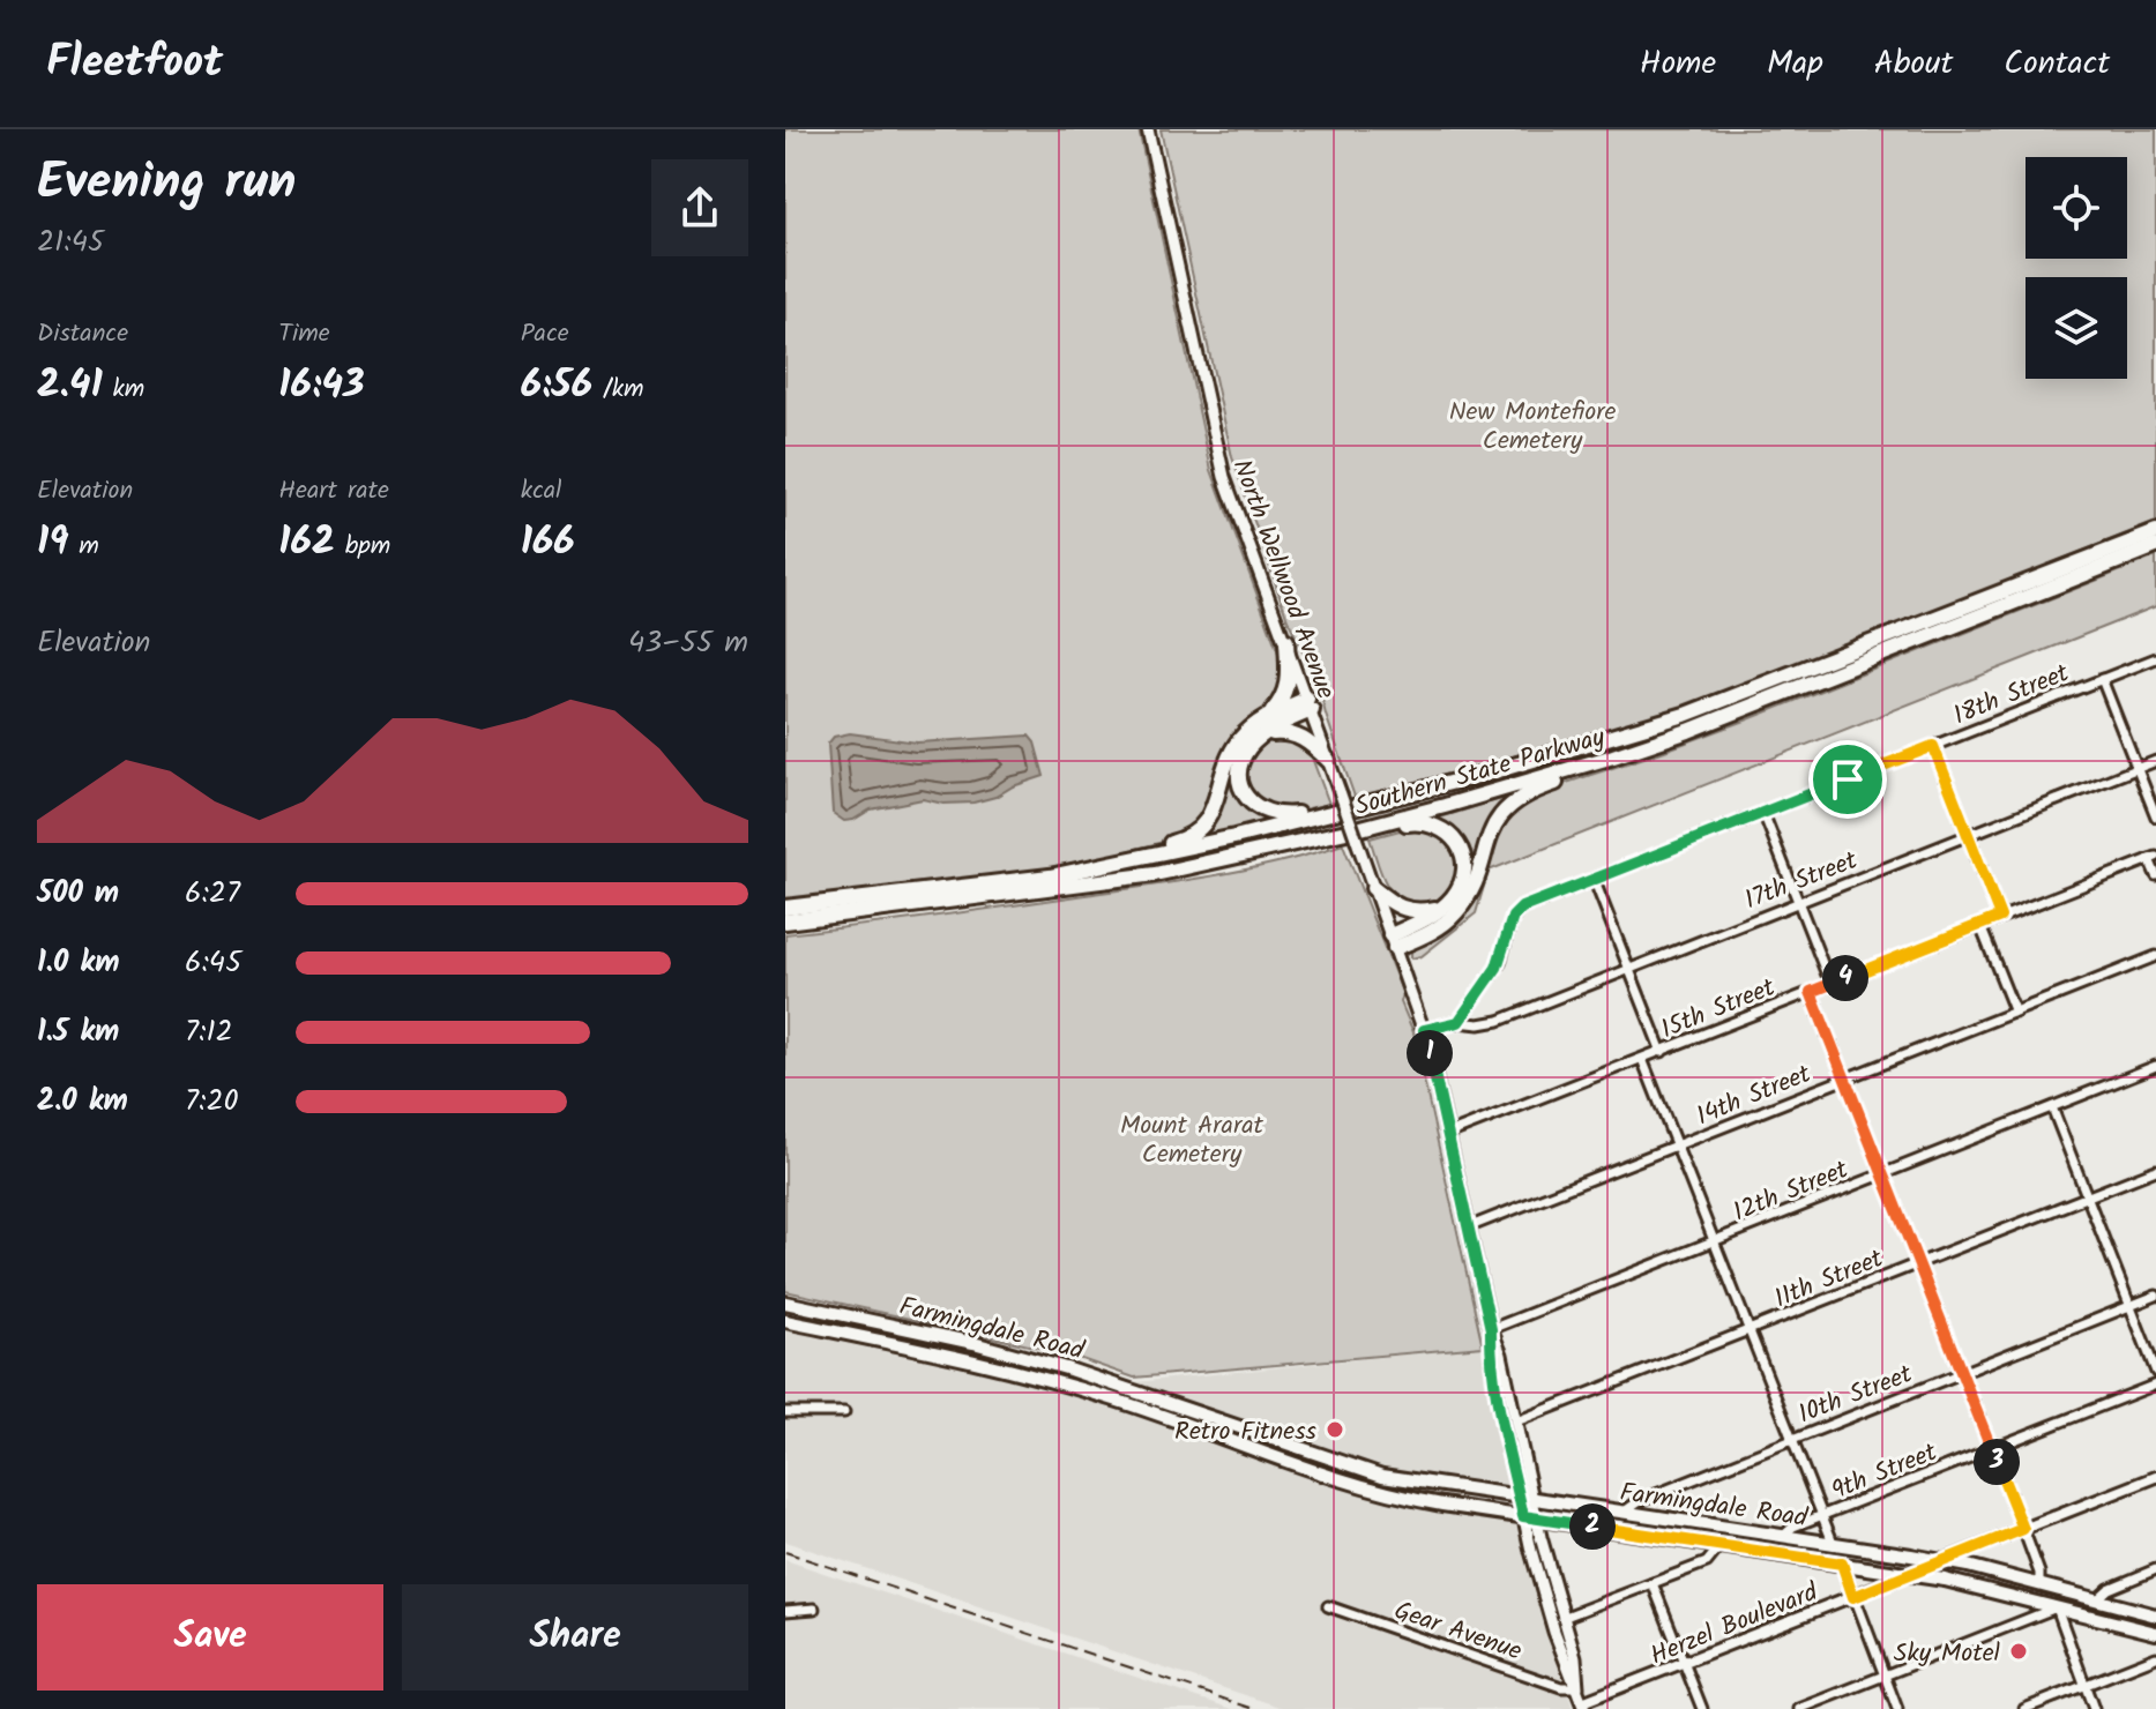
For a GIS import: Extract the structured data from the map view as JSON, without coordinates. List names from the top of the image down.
{
  "streets": {
    "highway": ["Southern State Parkway"],
    "main road": ["North Wellwood Avenue", "Farmingdale Road"],
    "street": [
      "18th Street",
      "17th Street",
      "15th Street",
      "14th Street",
      "12th Street",
      "11th Street",
      "10th Street",
      "9th Street",
      "Herzel Boulevard",
      "Gear Avenue"
    ]
  },
  "crossings": [
    ["North Wellwood Avenue", "Southern State Parkway"],
    ["North Wellwood Avenue", "15th Street"],
    ["North Wellwood Avenue", "14th Street"],
    ["North Wellwood Avenue", "12th Street"],
    ["18th Street", "17th Street"],
    ["Farmingdale Road", "10th Street"],
    ["Farmingdale Road", "9th Street"],
    ["Farmingdale Road", "Herzel Boulevard"]
  ],
  "parks": ["New Montefiore Cemetery", "Mount Ararat Cemetery"],
  "places": ["Retro Fitness", "Sky Motel"],
  "page": {
    "header": "Fleetfoot",
    "nav": [
      "Home",
      "Map",
      "About",
      "Contact"
    ],
    "heading": ["Evening run", "21:45"],
    "stats": [
      ["Distance", "2.41 km"],
      ["Time", "16:43"],
      ["Pace", "6:56 /km"],
      ["Elevation", "19 m"],
      ["Heart rate", "162 bpm"],
      ["kcal", "166"]
    ],
    "chart": ["Elevation", "43–55 m"],
    "list": [
      {
        "name": "500 m",
        "note": "6:27"
      },
      {
        "name": "1.0 km",
        "note": "6:45"
      },
      {
        "name": "1.5 km",
        "note": "7:12"
      },
      {
        "name": "2.0 km",
        "note": "7:20"
      }
    ],
    "pins": [
      "4",
      "1",
      "3",
      "2"
    ],
    "buttons": ["Save", "Share"]
  }
}
